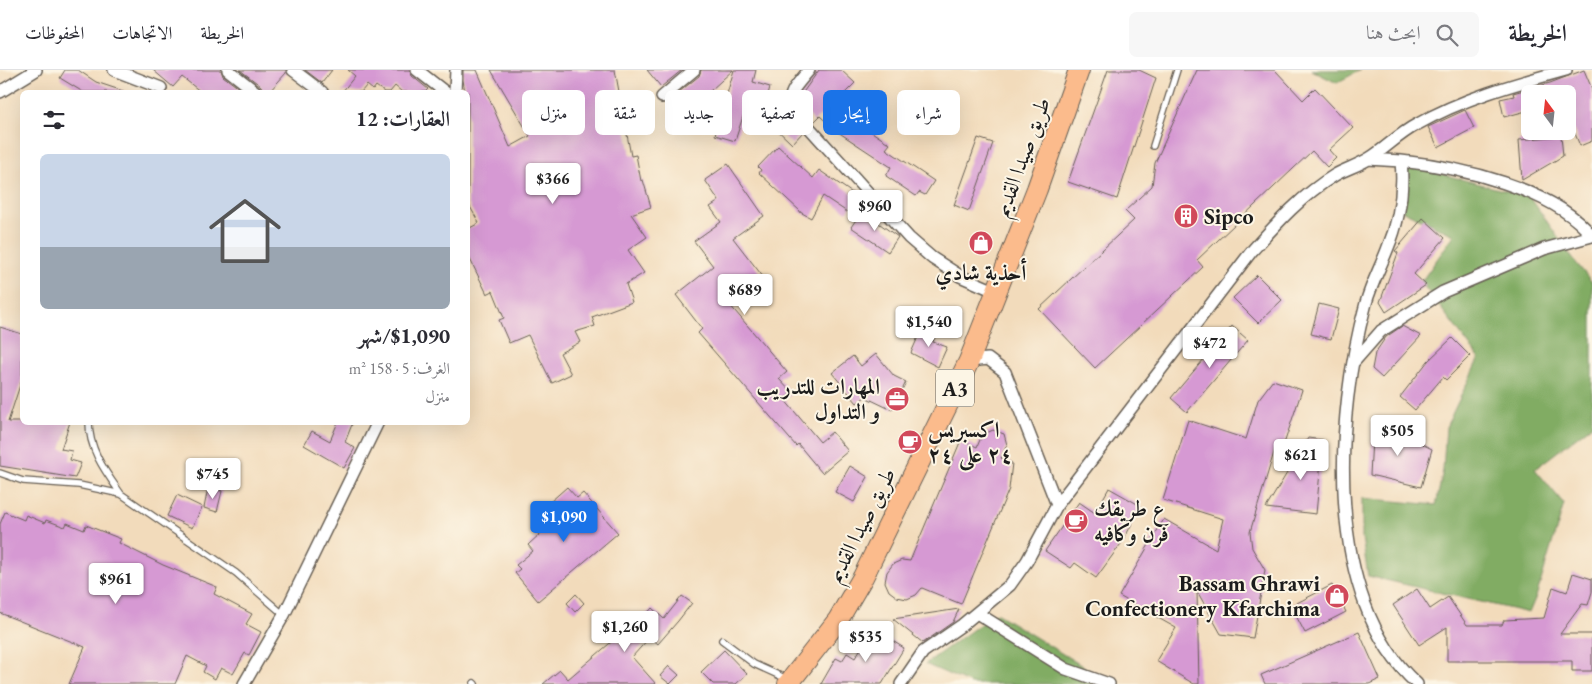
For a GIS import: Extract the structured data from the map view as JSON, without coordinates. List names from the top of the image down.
{
  "streets": {
    "highway": ["طريق صيدا القديم", "A3"]
  },
  "places": {
    "building": ["Sipco"],
    "shop": ["أحذية شادي", "Bassam Ghrawi Confectionery Kfarchima"],
    "office": ["المهارات للتدريب و التداول"],
    "cafe": ["اكسبريس ٢٤ على ٢٤", "ع طريقك فرن وكافيه"]
  },
  "north": "top",
  "page": {
    "header": "الخريطة",
    "search": "ابحث هنا",
    "nav": ["الخريطة", "الاتجاهات", "المحفوظات"],
    "chip": [
      "شراء",
      "إيجار",
      "تصفية",
      "جديد",
      "شقة",
      "منزل"
    ],
    "heading": "العقارات: 12",
    "list": [
      {
        "name": "$1,090/شهر",
        "note": "الغرف: 5 · 158 m² · منزل"
      }
    ],
    "price": [
      "$366",
      "$960",
      "$689",
      "$1,540",
      "$472",
      "$505",
      "$621",
      "$745",
      "$1,090",
      "$961",
      "$1,260",
      "$535"
    ]
  }
}
